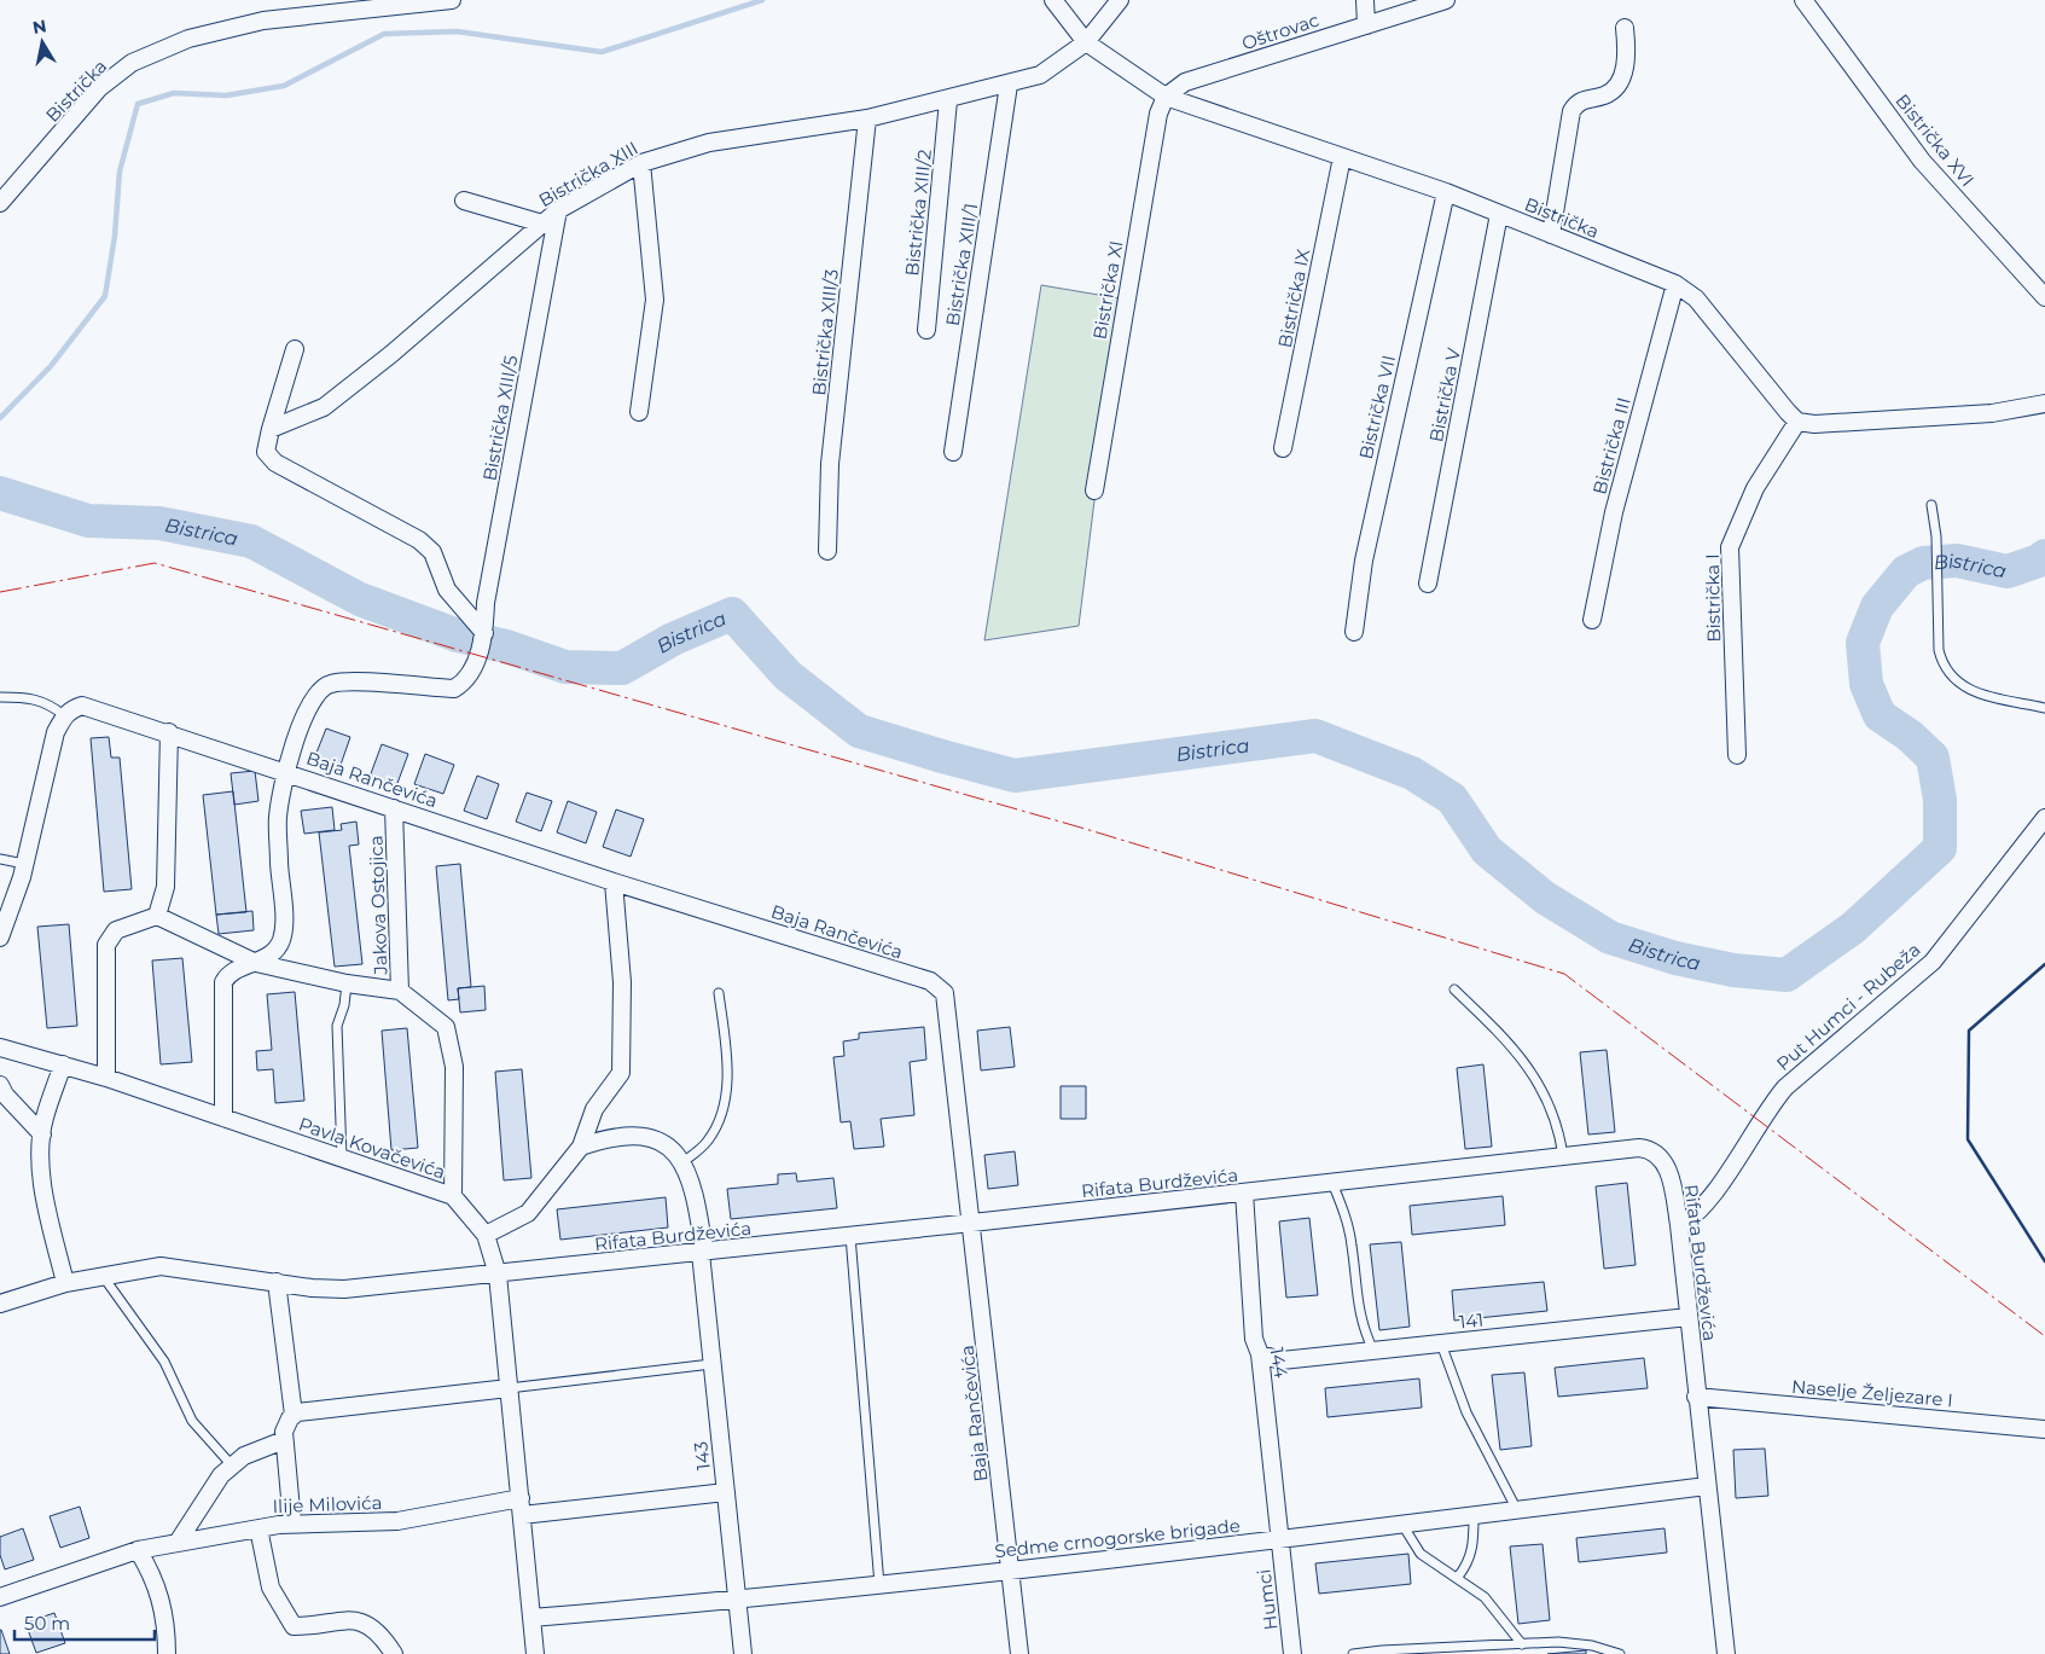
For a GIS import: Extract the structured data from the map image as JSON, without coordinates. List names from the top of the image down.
{
  "streets": {
    "street": [
      "Oštrovac",
      "Bistrička",
      "Bistrička XVI",
      "Bistrička XIII",
      "Bistrička XIII/2",
      "Bistrička XIII/1",
      "Bistrička XI",
      "Bistrička IX",
      "Bistrička XIII/3",
      "Bistrička V",
      "Bistrička VII",
      "Bistrička XIII/5",
      "Bistrička III",
      "Bistrička I",
      "Baja Rančevića",
      "Jakova Ostojica",
      "Put Humci - Rubeža",
      "Pavla Kovačevića",
      "Rifata Burdževića",
      "141",
      "144",
      "Naselje Željezare I",
      "143",
      "Ilije Milovića",
      "Sedme crnogorske brigade",
      "Humci"
    ]
  },
  "crossings": [
    ["Oštrovac", "Bistrička"],
    ["Oštrovac", "Bistrička XI"],
    ["Bistrička", "Bistrička XIII"],
    ["Bistrička", "Bistrička XI"],
    ["Bistrička", "Bistrička IX"],
    ["Bistrička", "Bistrička V"],
    ["Bistrička", "Bistrička VII"],
    ["Bistrička", "Bistrička III"],
    ["Bistrička", "Bistrička I"],
    ["Bistrička XIII", "Bistrička XIII/2"],
    ["Bistrička XIII", "Bistrička XIII/1"],
    ["Bistrička XIII", "Bistrička XIII/3"],
    ["Bistrička XIII", "Bistrička XIII/5"],
    ["Bistrička XIII/5", "Baja Rančevića"],
    ["Baja Rančevića", "Jakova Ostojica"],
    ["Baja Rančevića", "Rifata Burdževića"],
    ["Baja Rančevića", "Sedme crnogorske brigade"],
    ["Jakova Ostojica", "Pavla Kovačevića"],
    ["Put Humci - Rubeža", "Rifata Burdževića"],
    ["Pavla Kovačevića", "Rifata Burdževića"],
    ["Pavla Kovačevića", "Ilije Milovića"],
    ["Pavla Kovačevića", "Sedme crnogorske brigade"],
    ["Rifata Burdževića", "141"],
    ["Rifata Burdževića", "144"],
    ["Rifata Burdževića", "Naselje Željezare I"],
    ["Rifata Burdževića", "143"],
    ["Rifata Burdževića", "Sedme crnogorske brigade"],
    ["141", "144"],
    ["144", "Sedme crnogorske brigade"],
    ["144", "Humci"],
    ["143", "Ilije Milovića"],
    ["143", "Sedme crnogorske brigade"],
    ["Sedme crnogorske brigade", "Humci"]
  ],
  "water": ["Bistrica"],
  "scale_bar": "50 m",
  "north": "top"
}
